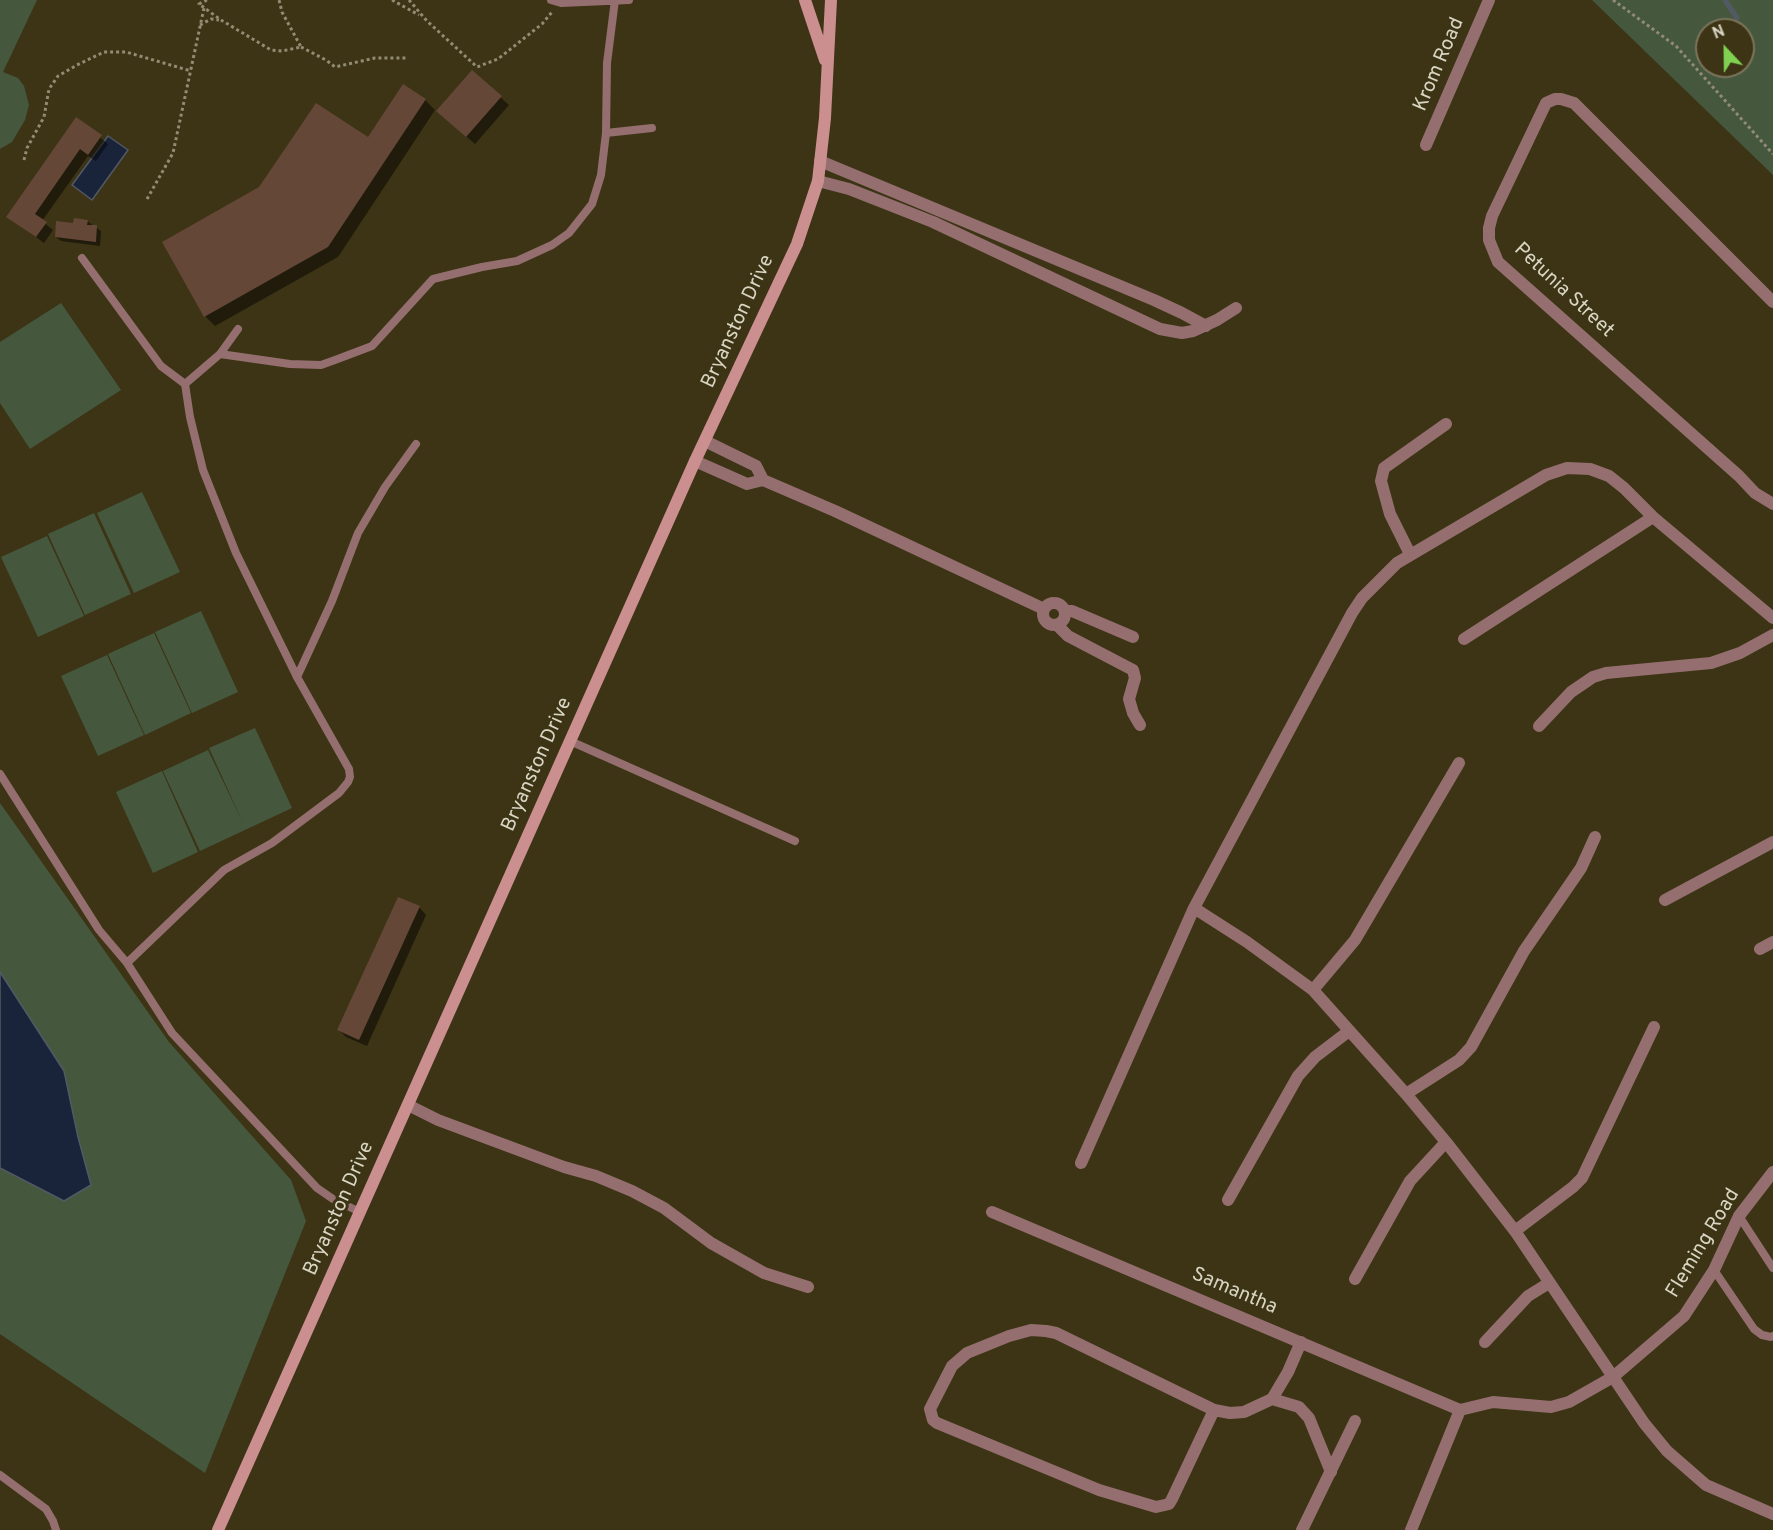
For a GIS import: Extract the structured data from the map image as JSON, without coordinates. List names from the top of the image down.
{
  "streets": {
    "street": [
      "Krom Road",
      "Petunia Street",
      "Bryanston Drive",
      "Fleming Road",
      "Samantha"
    ]
  },
  "crossings": [
    ["Fleming Road", "Samantha"]
  ],
  "north": "top"
}
